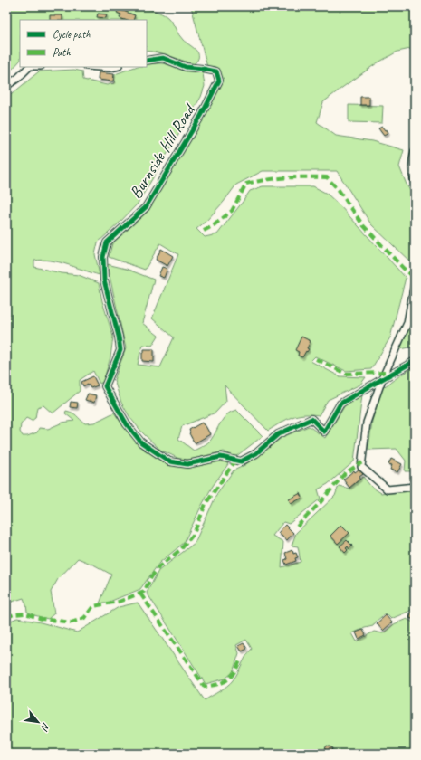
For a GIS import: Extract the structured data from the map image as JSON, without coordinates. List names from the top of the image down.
{
  "streets": {
    "street": ["Burnside Hill Road"]
  },
  "legend": ["Cycle path", "Path"],
  "north": "bottom right"
}
